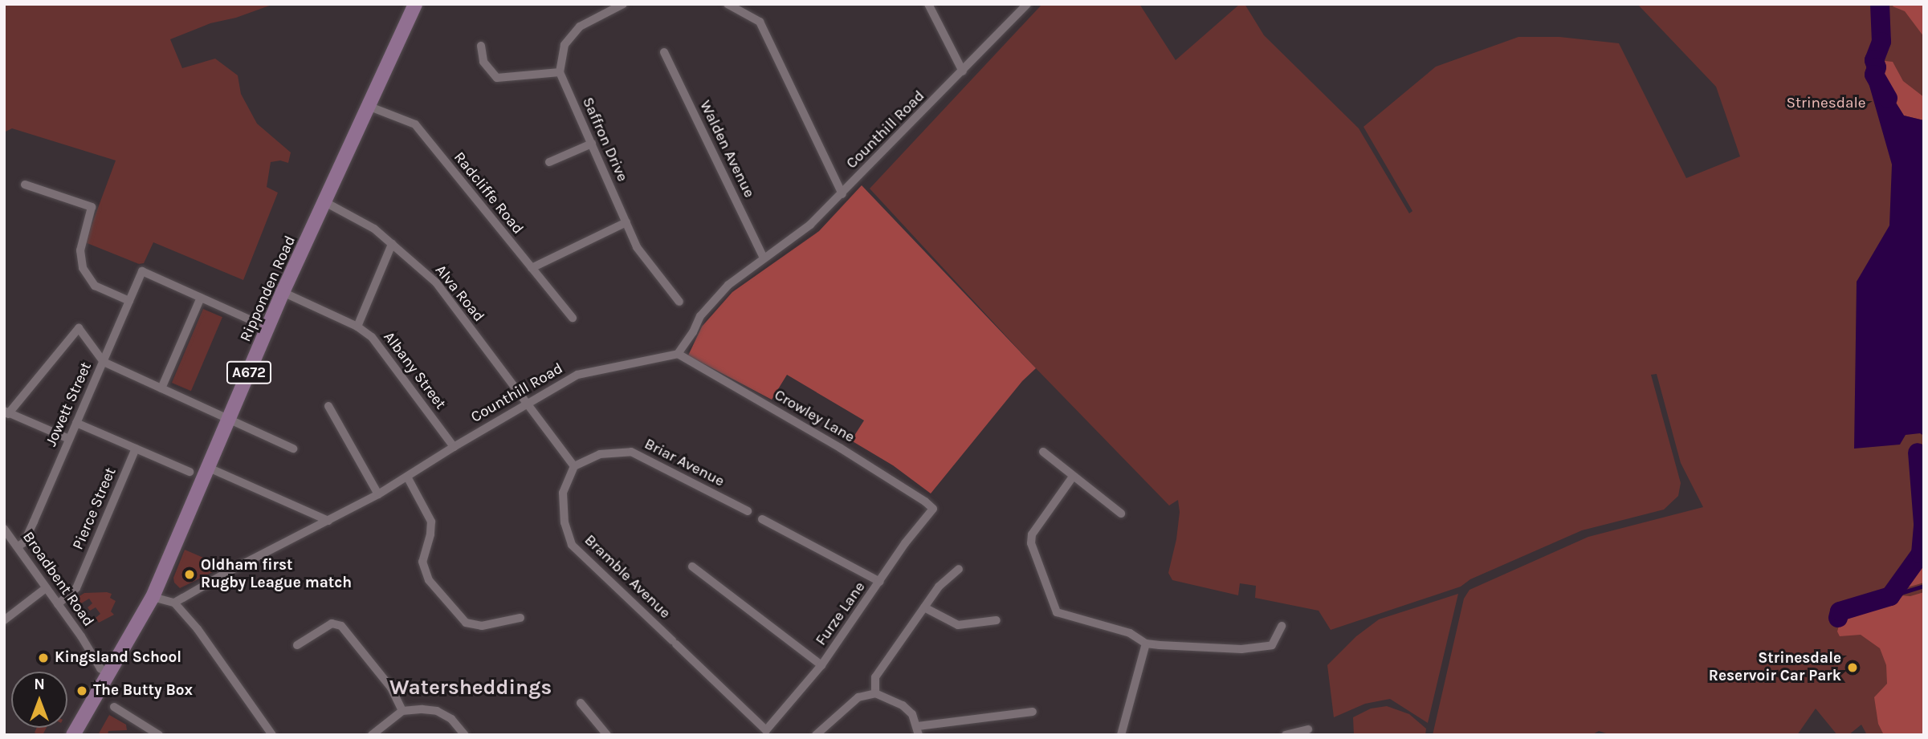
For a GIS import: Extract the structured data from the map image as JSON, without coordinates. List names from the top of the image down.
{
  "streets": {
    "main road": ["Ripponden Road", "A672"],
    "street": [
      "Counthill Road",
      "Saffron Drive",
      "Walden Avenue",
      "Radcliffe Road",
      "Alva Road",
      "Albany Street",
      "Jowett Street",
      "Crowley Lane",
      "Briar Avenue",
      "Pierce Street",
      "Bramble Avenue",
      "Broadbent Road",
      "Furze Lane"
    ]
  },
  "crossings": [
    ["Counthill Road", "Walden Avenue"],
    ["Counthill Road", "Alva Road"],
    ["Counthill Road", "Albany Street"],
    ["Counthill Road", "Crowley Lane"],
    ["Radcliffe Road", "Ripponden Road"],
    ["Ripponden Road", "Alva Road"],
    ["Ripponden Road", "Albany Street"],
    ["Ripponden Road", "Broadbent Road"],
    ["Alva Road", "Briar Avenue"],
    ["Alva Road", "Bramble Avenue"],
    ["Jowett Street", "Broadbent Road"],
    ["Crowley Lane", "Furze Lane"],
    ["Briar Avenue", "Bramble Avenue"],
    ["Pierce Street", "Broadbent Road"],
    ["Bramble Avenue", "Furze Lane"]
  ],
  "districts": ["Watersheddings"],
  "parks": ["Strinesdale"],
  "places": [
    "Oldham first Rugby League match",
    "Kingsland School",
    "Strinesdale Reservoir Car Park",
    "The Butty Box"
  ],
  "north": "top"
}
